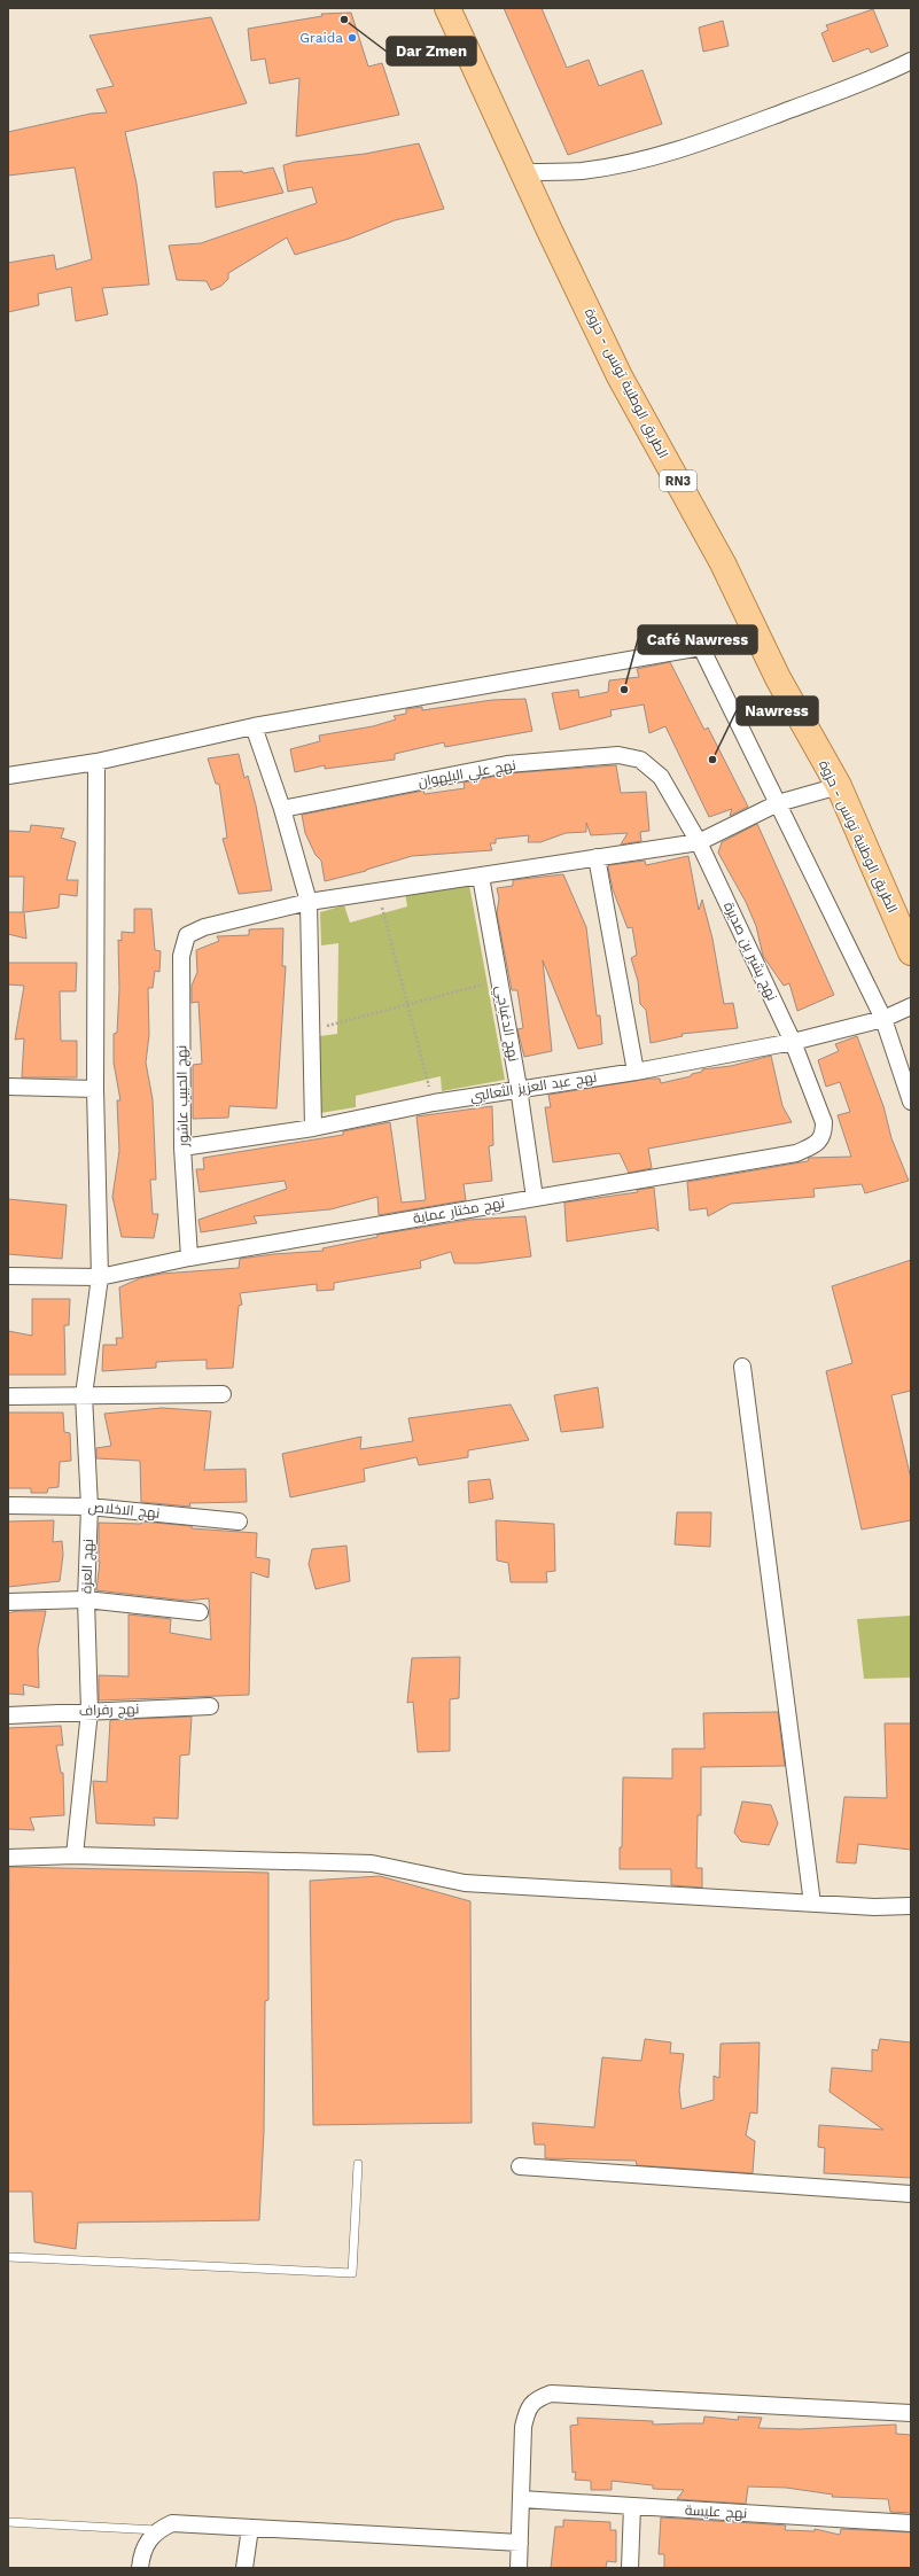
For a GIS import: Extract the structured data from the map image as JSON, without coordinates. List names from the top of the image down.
{
  "streets": {
    "main road": ["الطريق الوطنية تونس - حزوة", "RN3"],
    "street": [
      "نهج علي البلهوان",
      "نهج بشير بن صديرة",
      "نهج الدغباجي",
      "نهج عبد العزيز الثعالبي",
      "نهج الحبيب عاشور",
      "نهج مختار عماية",
      "نهج الاخلاص",
      "نهج العزة",
      "نهج رفراف",
      "نهج عليسة"
    ]
  },
  "crossings": [
    ["نهج علي البلهوان", "نهج بشير بن صديرة"],
    ["نهج بشير بن صديرة", "نهج عبد العزيز الثعالبي"],
    ["نهج بشير بن صديرة", "نهج مختار عماية"],
    ["نهج الدغباجي", "نهج عبد العزيز الثعالبي"],
    ["نهج الدغباجي", "نهج مختار عماية"],
    ["نهج عبد العزيز الثعالبي", "نهج الحبيب عاشور"],
    ["نهج الحبيب عاشور", "نهج مختار عماية"],
    ["نهج مختار عماية", "نهج العزة"],
    ["نهج الاخلاص", "نهج العزة"],
    ["نهج العزة", "نهج رفراف"]
  ],
  "places": [
    "Dar Zmen",
    "Graida",
    "Café Nawress",
    "Nawress"
  ]
}
